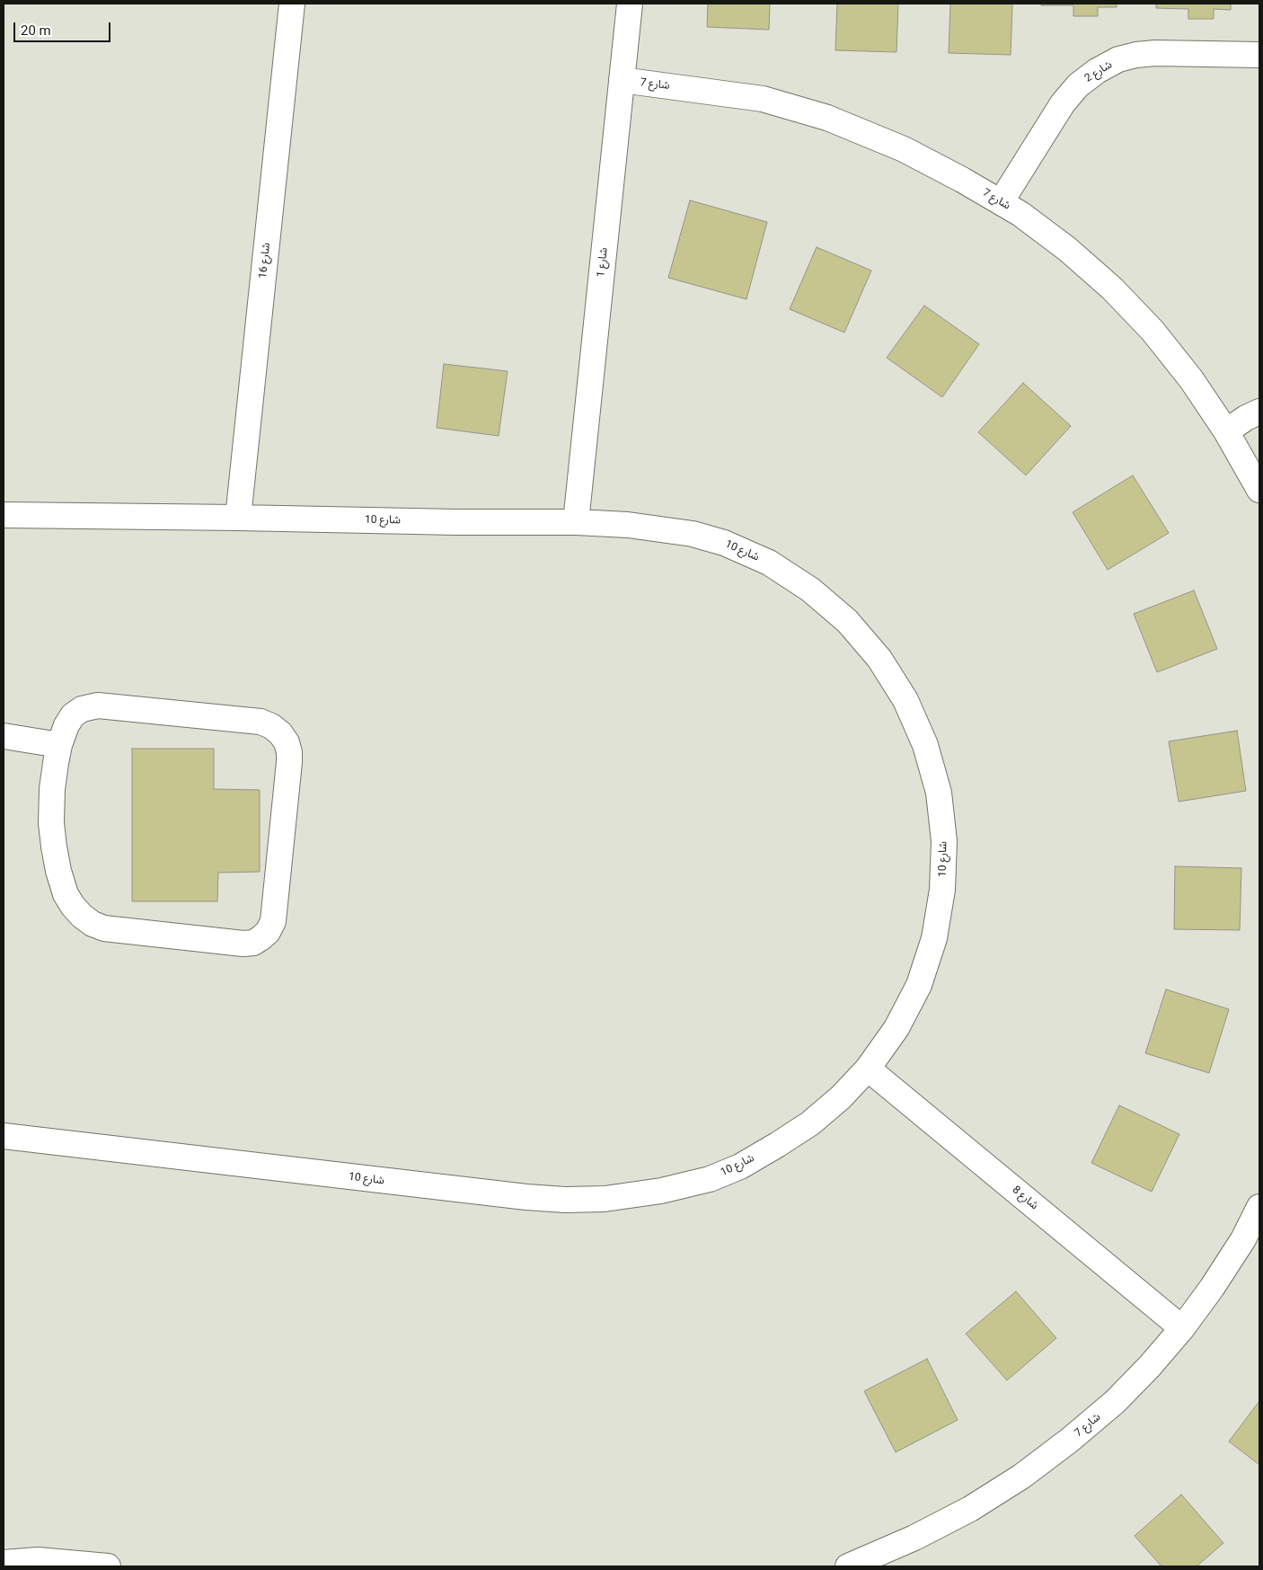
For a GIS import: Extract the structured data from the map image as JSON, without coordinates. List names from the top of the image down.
{
  "streets": {
    "street": [
      "شارع 2",
      "شارع 7",
      "شارع 16",
      "شارع 1",
      "شارع 10",
      "شارع 8"
    ]
  },
  "crossings": [
    ["شارع 2", "شارع 7"],
    ["شارع 7", "شارع 1"],
    ["شارع 7", "شارع 8"],
    ["شارع 16", "شارع 10"],
    ["شارع 1", "شارع 10"],
    ["شارع 10", "شارع 8"]
  ],
  "scale_bar": "20 m"
}
